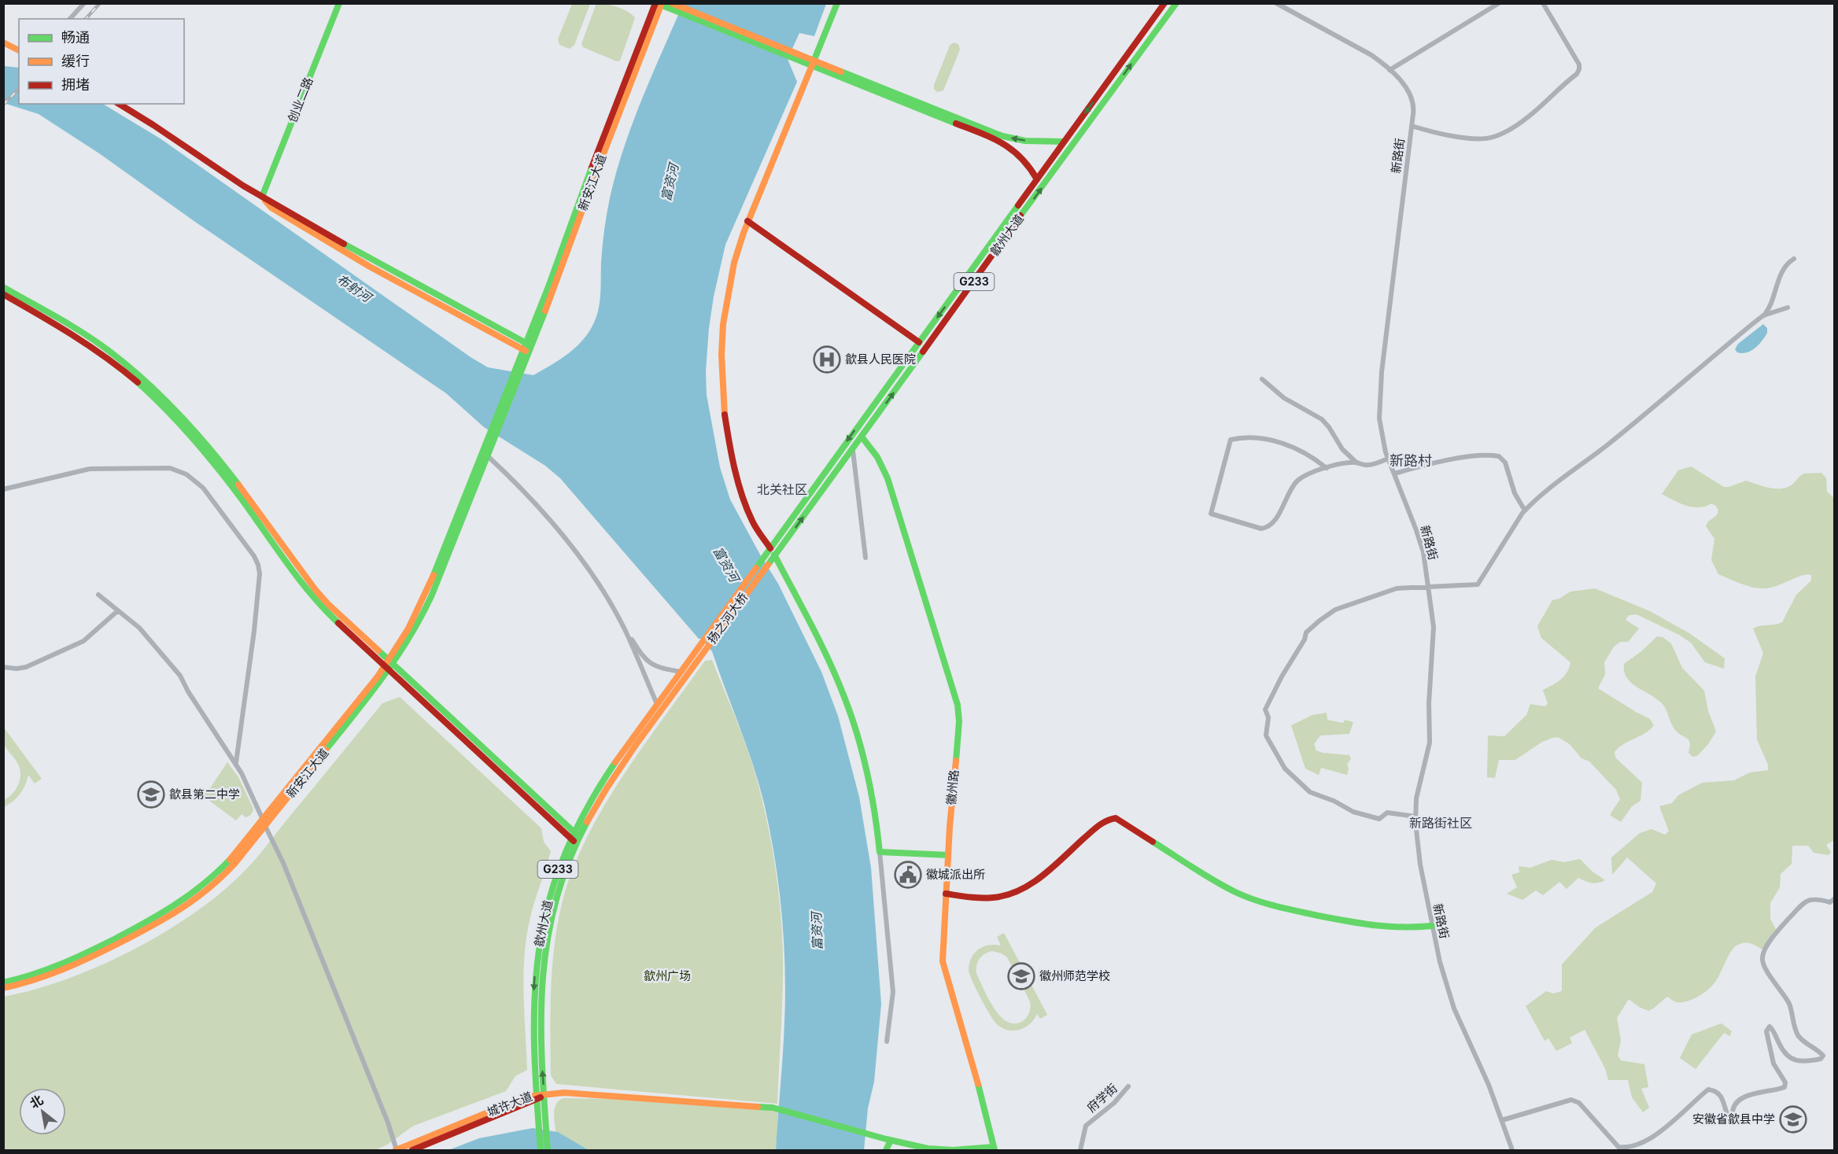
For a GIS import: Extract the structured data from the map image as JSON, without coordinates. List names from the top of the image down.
{
  "streets": {
    "main road": [
      "创业二路",
      "新安江大道",
      "歙州大道",
      "G233",
      "扬之河大桥",
      "徽州路",
      "城许大道"
    ],
    "street": ["新路街", "府学街"]
  },
  "crossings": [
    ["歙州大道", "G233"],
    ["歙州大道", "扬之河大桥"],
    ["歙州大道", "徽州路"],
    ["歙州大道", "城许大道"]
  ],
  "districts": ["新路村", "北关社区", "新路街社区"],
  "water": ["富资河", "布射河"],
  "parks": ["歙州广场"],
  "places": {
    "hospital": ["歙县人民医院"],
    "school or university": ["歙县第二中学", "徽州师范学校", "安徽省歙县中学"],
    "public building": ["徽城派出所"]
  },
  "legend": ["畅通", "缓行", "拥堵"],
  "north": "top left"
}
